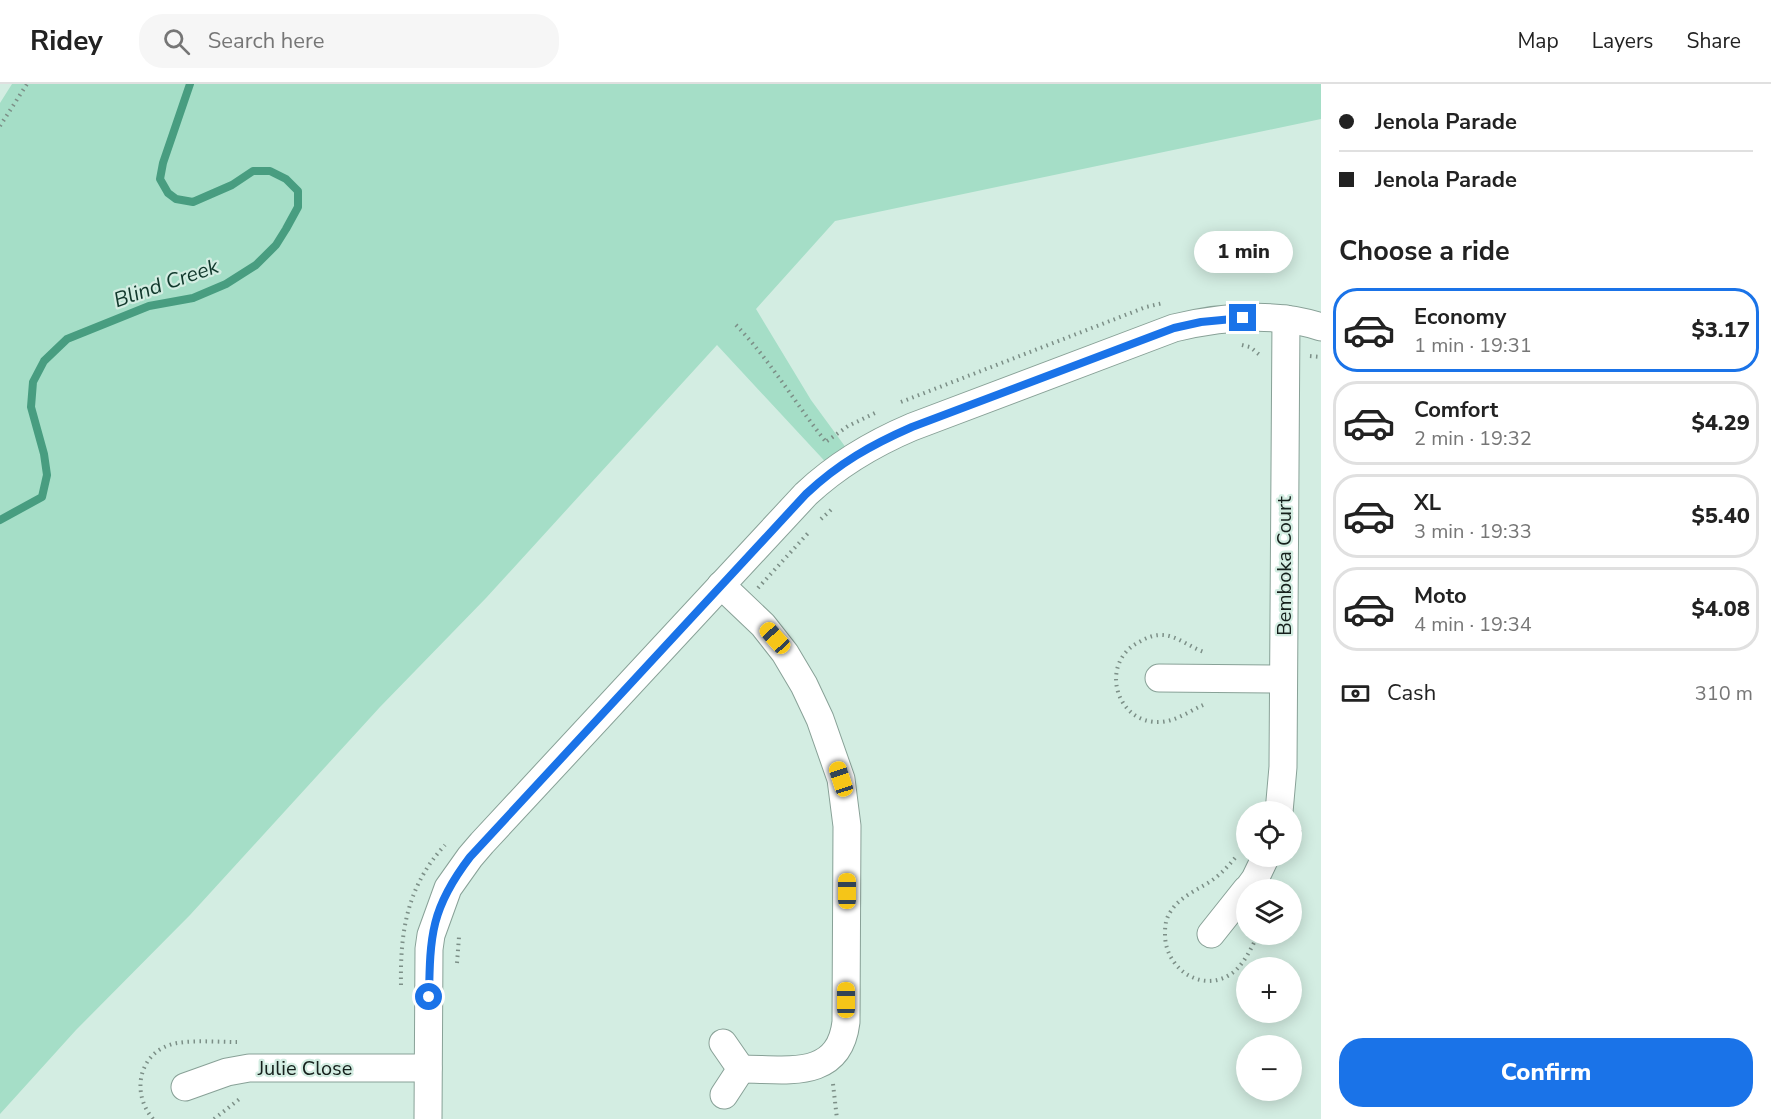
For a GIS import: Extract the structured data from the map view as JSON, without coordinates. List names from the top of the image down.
{
  "streets": {
    "street": ["Bemboka Court", "Julie Close"]
  },
  "water": ["Blind Creek"],
  "page": {
    "header": "Ridey",
    "search": "Search here",
    "nav": ["Map", "Layers", "Share"],
    "banner": ["Jenola Parade", "Jenola Parade"],
    "heading": "Choose a ride",
    "bubble": "1 min",
    "list": [
      {
        "name": "Economy",
        "note": "1 min · 19:31",
        "value": "$3.17"
      },
      {
        "name": "Comfort",
        "note": "2 min · 19:32",
        "value": "$4.29"
      },
      {
        "name": "XL",
        "note": "3 min · 19:33",
        "value": "$5.40"
      },
      {
        "name": "Moto",
        "note": "4 min · 19:34",
        "value": "$4.08"
      }
    ],
    "pay": ["Cash", "310 m"],
    "map_buttons": ["+", "−"],
    "buttons": "Confirm"
  }
}
